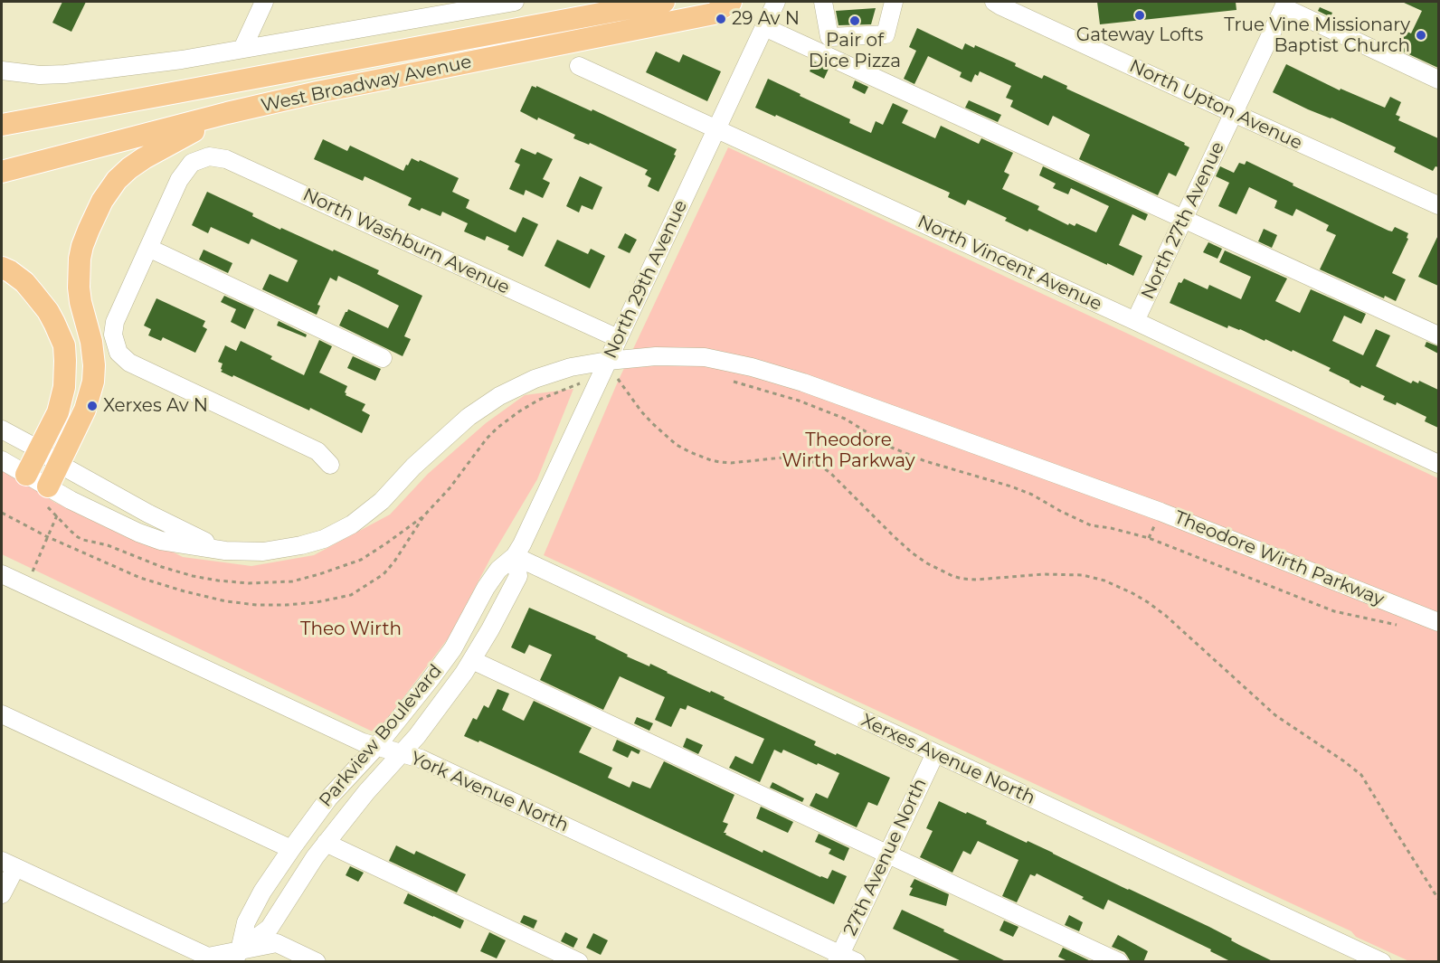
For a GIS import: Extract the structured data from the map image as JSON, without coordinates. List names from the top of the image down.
{
  "streets": {
    "main road": ["West Broadway Avenue"],
    "street": [
      "North Upton Avenue",
      "North 27th Avenue",
      "North Washburn Avenue",
      "North Vincent Avenue",
      "North 29th Avenue",
      "Theodore Wirth Parkway",
      "Parkview Boulevard",
      "Xerxes Avenue North",
      "York Avenue North",
      "27th Avenue North"
    ]
  },
  "crossings": [
    ["North Upton Avenue", "North 27th Avenue"],
    ["North 27th Avenue", "North Vincent Avenue"],
    ["North Washburn Avenue", "North 29th Avenue"],
    ["North Vincent Avenue", "North 29th Avenue"],
    ["North 29th Avenue", "Theodore Wirth Parkway"],
    ["North 29th Avenue", "Parkview Boulevard"],
    ["North 29th Avenue", "Xerxes Avenue North"],
    ["Parkview Boulevard", "Xerxes Avenue North"],
    ["Parkview Boulevard", "York Avenue North"],
    ["Xerxes Avenue North", "27th Avenue North"],
    ["York Avenue North", "27th Avenue North"]
  ],
  "parks": ["Theodore Wirth Parkway", "Theo Wirth"],
  "places": [
    "Gateway Lofts",
    "29 Av N",
    "Pair of Dice Pizza",
    "True Vine Missionary Baptist Church",
    "Xerxes Av N"
  ]
}
